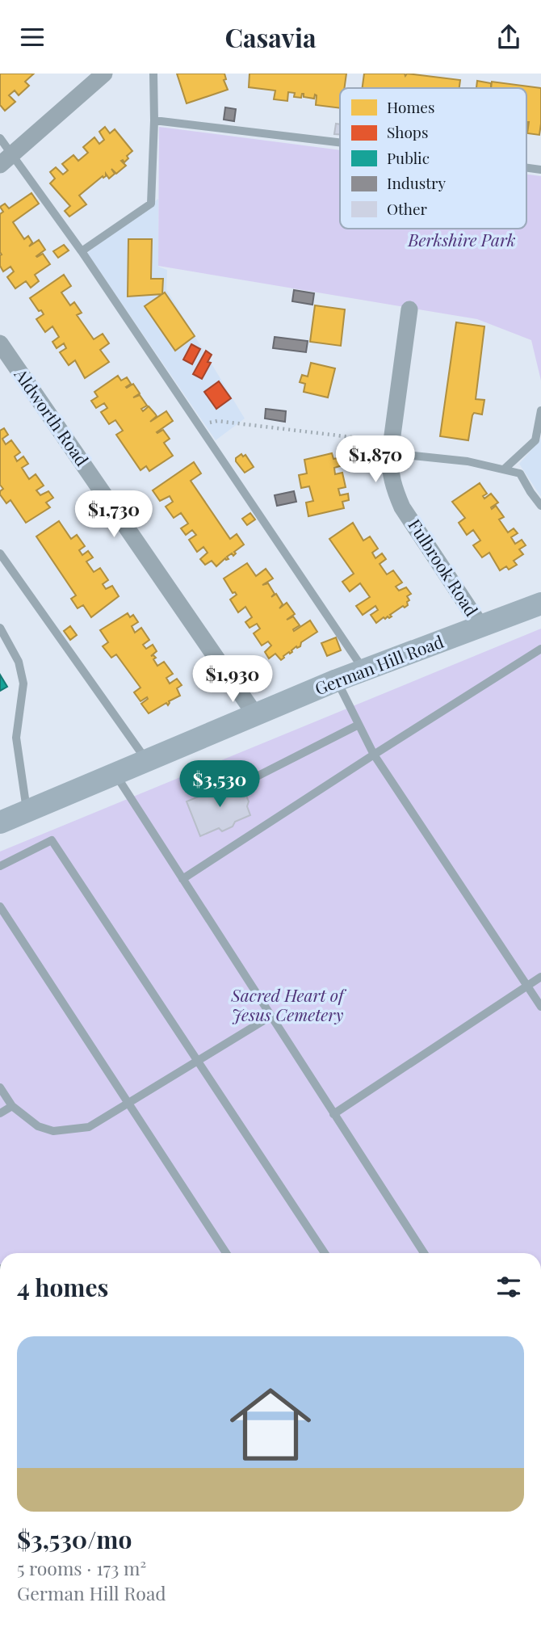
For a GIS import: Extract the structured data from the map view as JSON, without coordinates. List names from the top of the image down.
{
  "streets": {
    "street": ["Aldworth Road", "Fulbrook Road", "German Hill Road"]
  },
  "crossings": [
    ["Aldworth Road", "German Hill Road"],
    ["Fulbrook Road", "German Hill Road"]
  ],
  "parks": ["Berkshire Park", "Sacred Heart of Jesus Cemetery"],
  "legend": [
    "Homes",
    "Shops",
    "Public",
    "Industry",
    "Other"
  ],
  "page": {
    "header": "Casavia",
    "price": [
      "$1,870",
      "$1,730",
      "$1,930",
      "$3,530"
    ],
    "heading": "4 homes",
    "list": [
      {
        "name": "$3,530/mo",
        "note": "5 rooms · 173 m² · German Hill Road"
      }
    ]
  }
}
